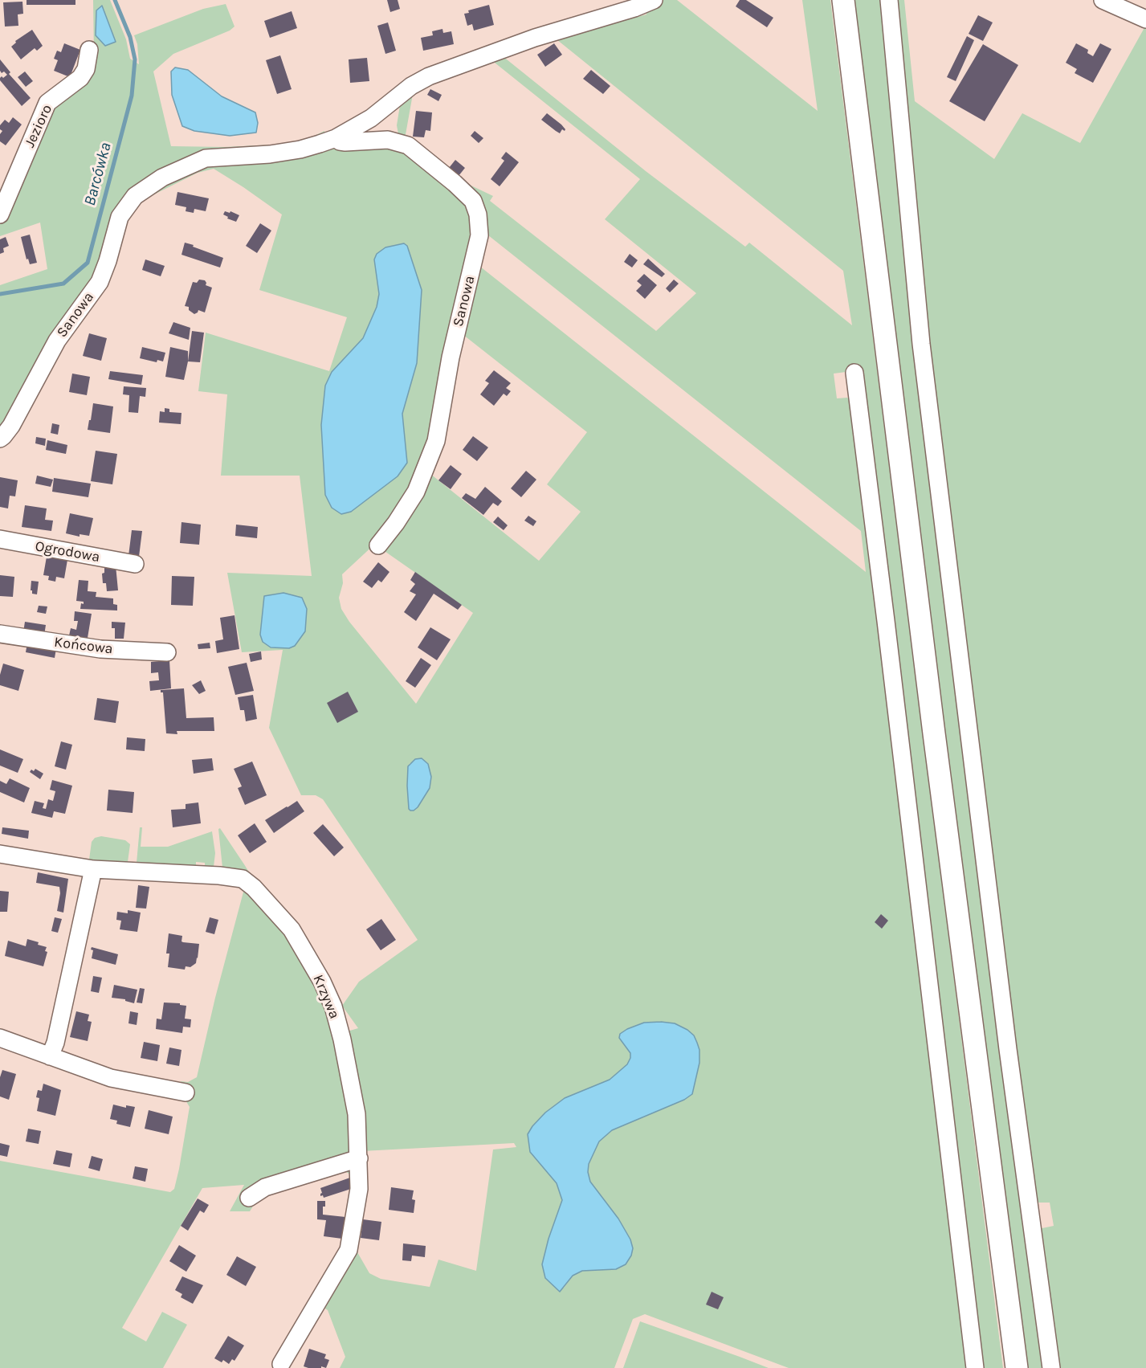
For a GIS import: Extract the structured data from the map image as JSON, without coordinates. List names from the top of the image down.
{
  "streets": {
    "street": [
      "Jezioro",
      "Sanowa",
      "Ogrodowa",
      "Końcowa",
      "Krzywa"
    ]
  },
  "water": ["Barcówka"]
}
